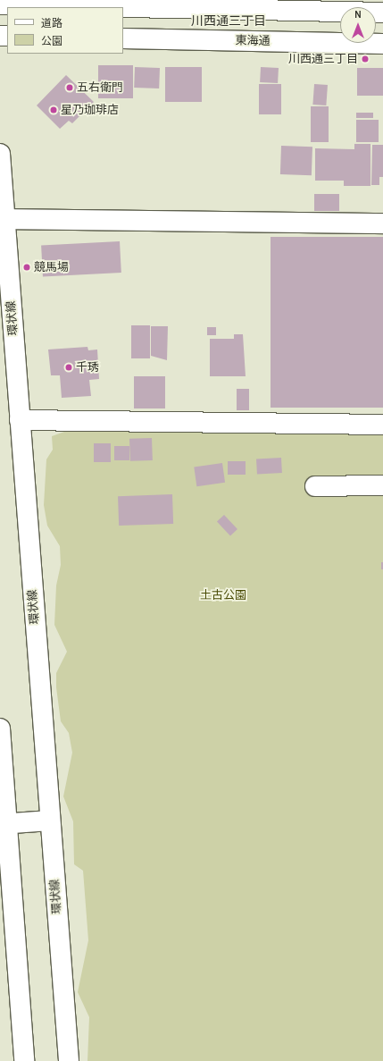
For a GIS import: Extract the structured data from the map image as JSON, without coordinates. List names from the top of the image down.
{
  "streets": {
    "main road": ["東海通", "環状線"]
  },
  "districts": ["川西通三丁目"],
  "parks": ["土古公園"],
  "places": [
    "川西通三丁目",
    "五右衛門",
    "星乃珈琲店",
    "競馬場",
    "千琇"
  ],
  "legend": ["道路", "公園"],
  "north": "top"
}
